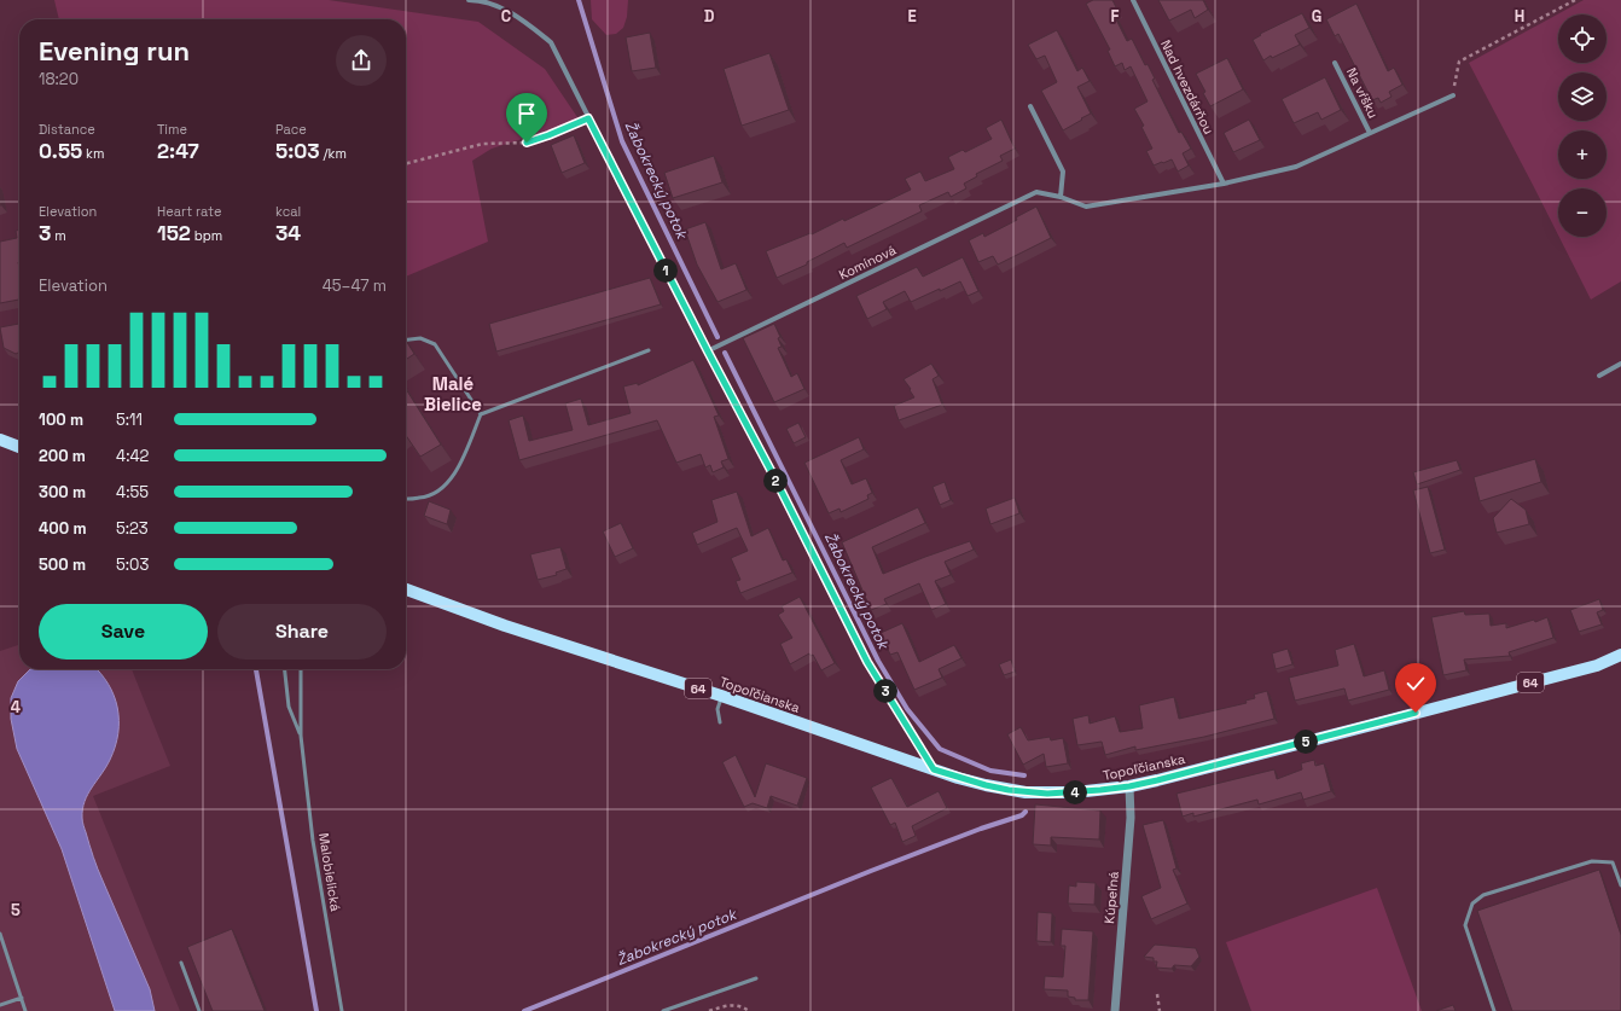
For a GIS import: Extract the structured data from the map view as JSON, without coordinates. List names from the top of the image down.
{
  "streets": {
    "main road": ["64", "Topoľčianska"],
    "street": [
      "Nad hvezdárňou",
      "Na vŕšku",
      "Komínová",
      "Kúpeľná"
    ],
    "lane": ["Malobielická"]
  },
  "crossings": [
    ["Topoľčianska", "Kúpeľná"]
  ],
  "districts": ["Malé Bielice"],
  "water": ["Žabokrecký potok"],
  "page": {
    "map_buttons": ["+", "−"],
    "heading": ["Evening run", "18:20"],
    "stats": [
      ["Distance", "0.55 km"],
      ["Time", "2:47"],
      ["Pace", "5:03 /km"],
      ["Elevation", "3 m"],
      ["Heart rate", "152 bpm"],
      ["kcal", "34"]
    ],
    "pins": [
      "1",
      "2",
      "3",
      "5",
      "4"
    ],
    "chart": ["Elevation", "45–47 m"],
    "list": [
      {
        "name": "100 m",
        "note": "5:11"
      },
      {
        "name": "200 m",
        "note": "4:42"
      },
      {
        "name": "300 m",
        "note": "4:55"
      },
      {
        "name": "400 m",
        "note": "5:23"
      },
      {
        "name": "500 m",
        "note": "5:03"
      }
    ],
    "buttons": ["Save", "Share"]
  },
  "grid": {
    "columns": [
      "C",
      "D",
      "E",
      "F",
      "G",
      "H"
    ],
    "rows": ["4", "5"]
  }
}
